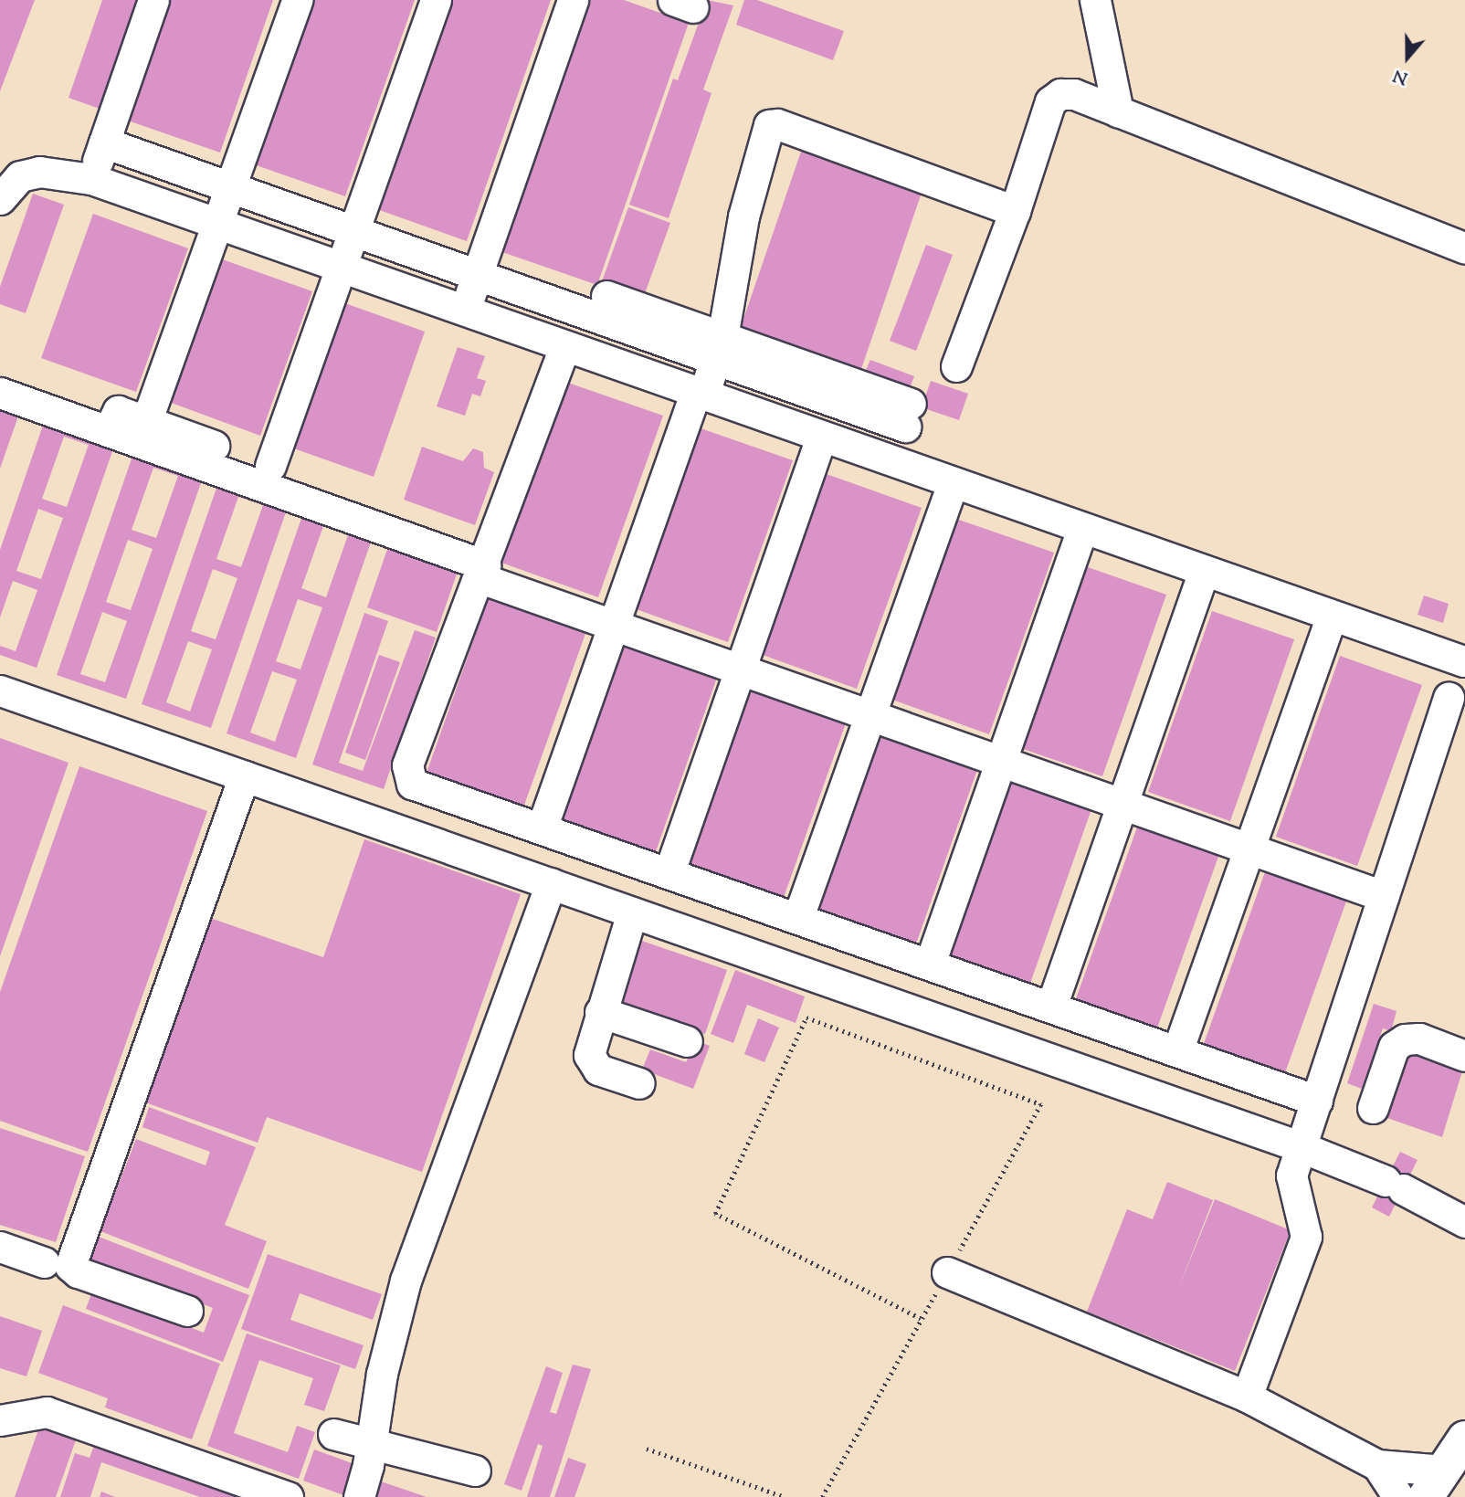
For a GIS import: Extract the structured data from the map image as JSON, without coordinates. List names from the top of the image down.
{
  "north": "bottom"
}
